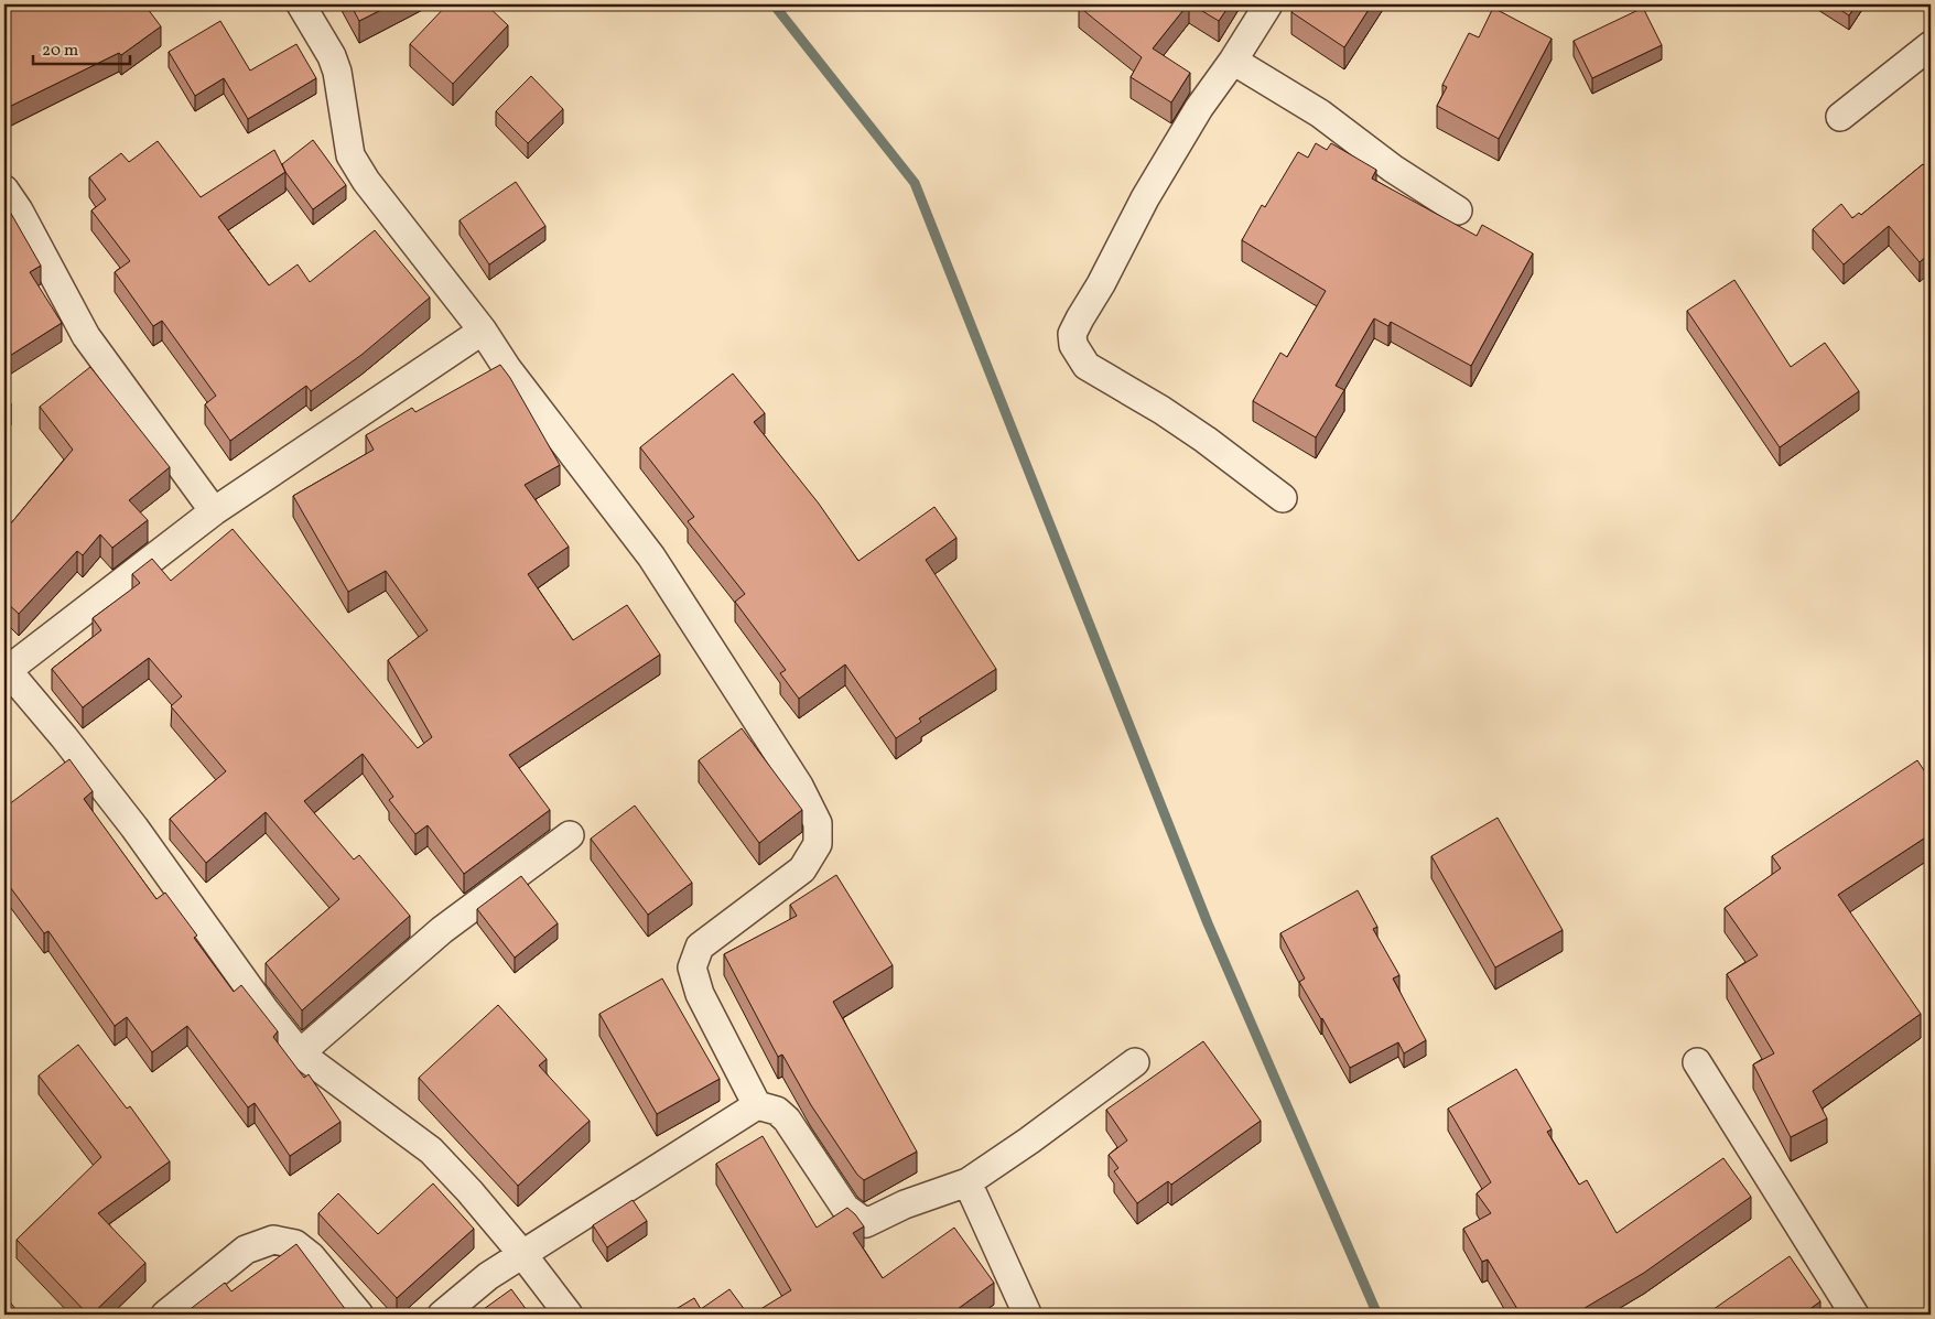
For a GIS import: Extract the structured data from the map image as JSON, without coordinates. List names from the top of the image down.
{
  "scale_bar": "20 m"
}
